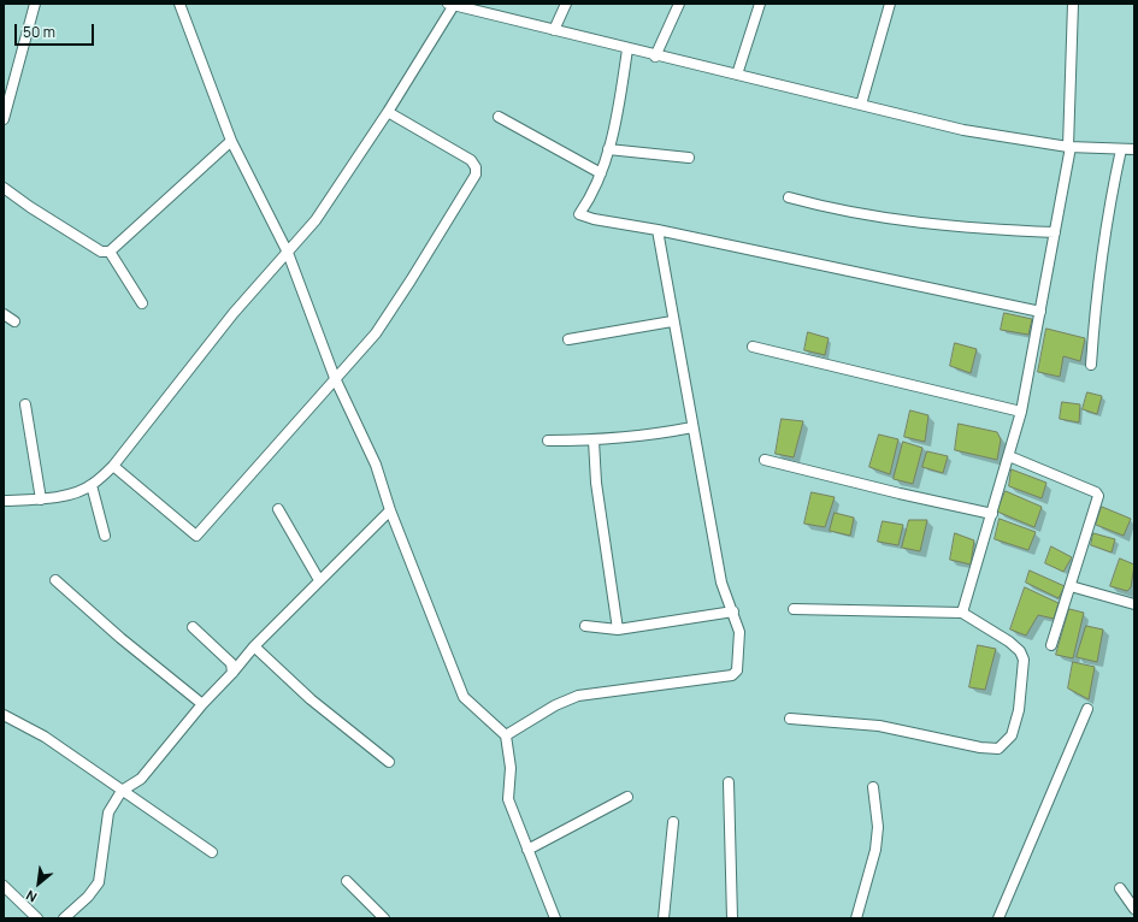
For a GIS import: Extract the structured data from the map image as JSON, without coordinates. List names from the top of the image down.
{
  "scale_bar": "50 m",
  "north": "bottom left"
}
